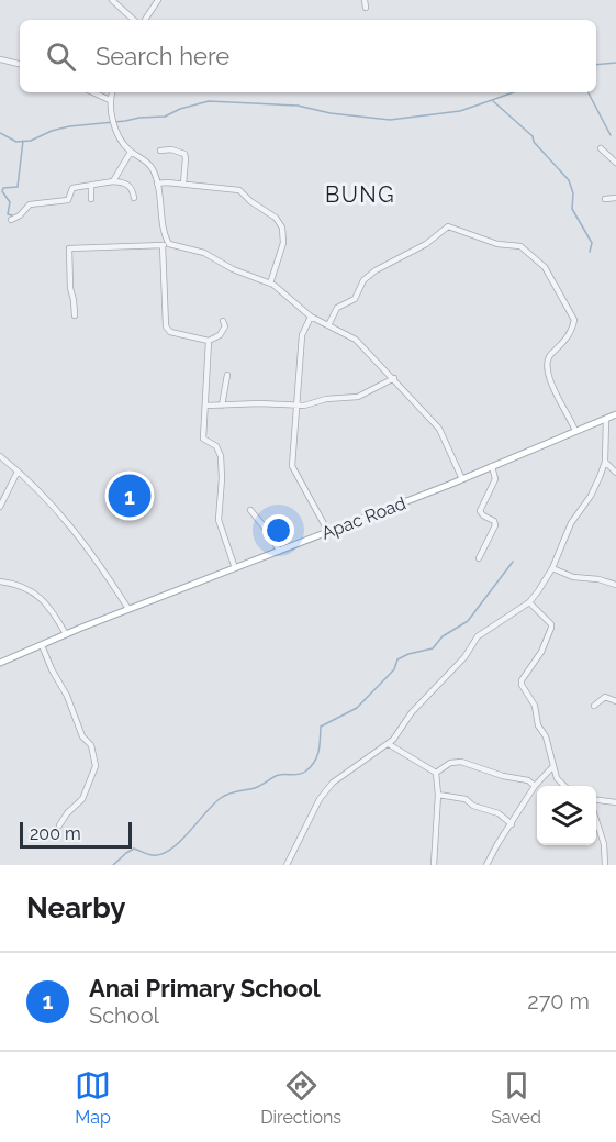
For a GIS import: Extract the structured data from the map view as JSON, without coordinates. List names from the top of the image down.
{
  "streets": {
    "main road": ["Apac Road"]
  },
  "districts": ["BUNG"],
  "scale_bar": "200 m",
  "page": {
    "search": "Search here",
    "pins": "1",
    "scale": "200 m",
    "heading": "Nearby",
    "list": [
      {
        "mark": "1",
        "name": "Anai Primary School",
        "note": "School",
        "value": "270 m"
      }
    ],
    "nav": ["Map", "Directions", "Saved"]
  }
}
